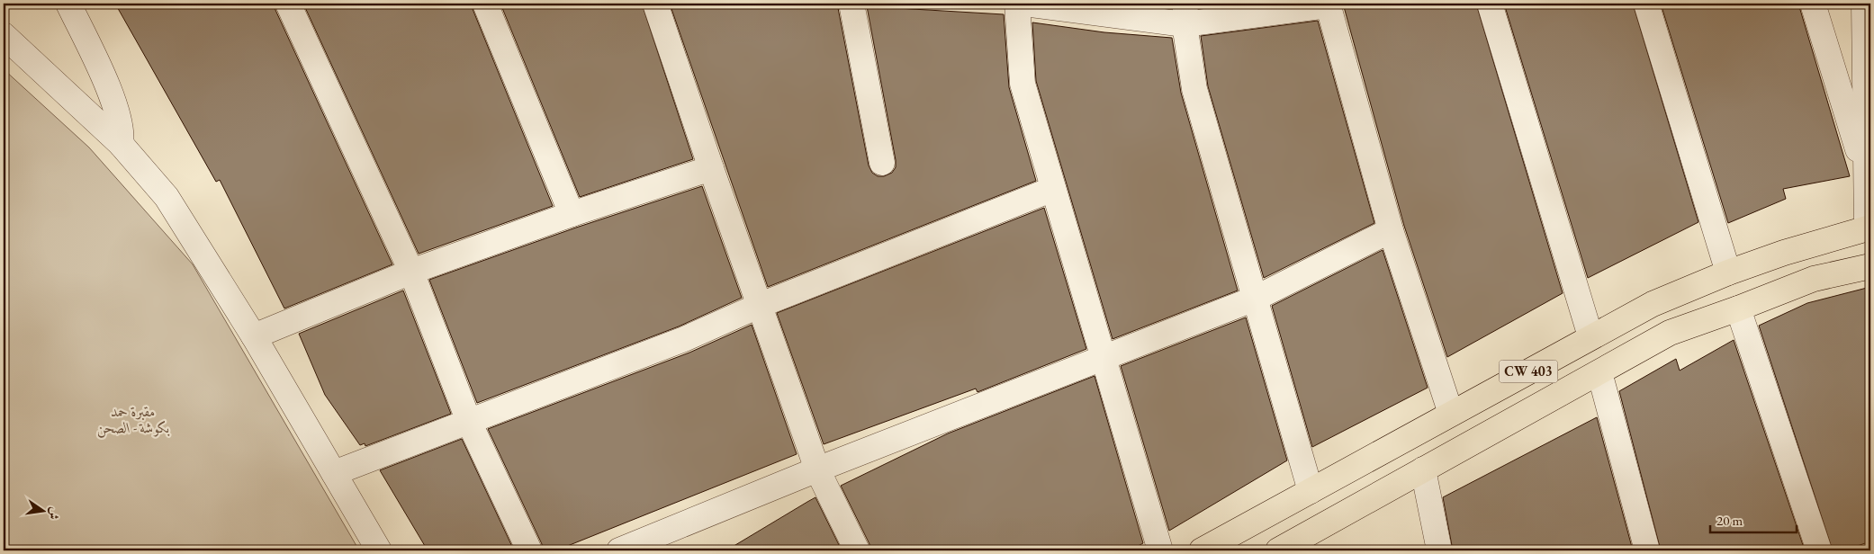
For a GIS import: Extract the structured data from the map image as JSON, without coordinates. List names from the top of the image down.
{
  "streets": {
    "main road": ["CW 403"]
  },
  "parks": ["مقبرة حمد بكوشة - الصحن"],
  "scale_bar": "20 m",
  "north": "right"
}
